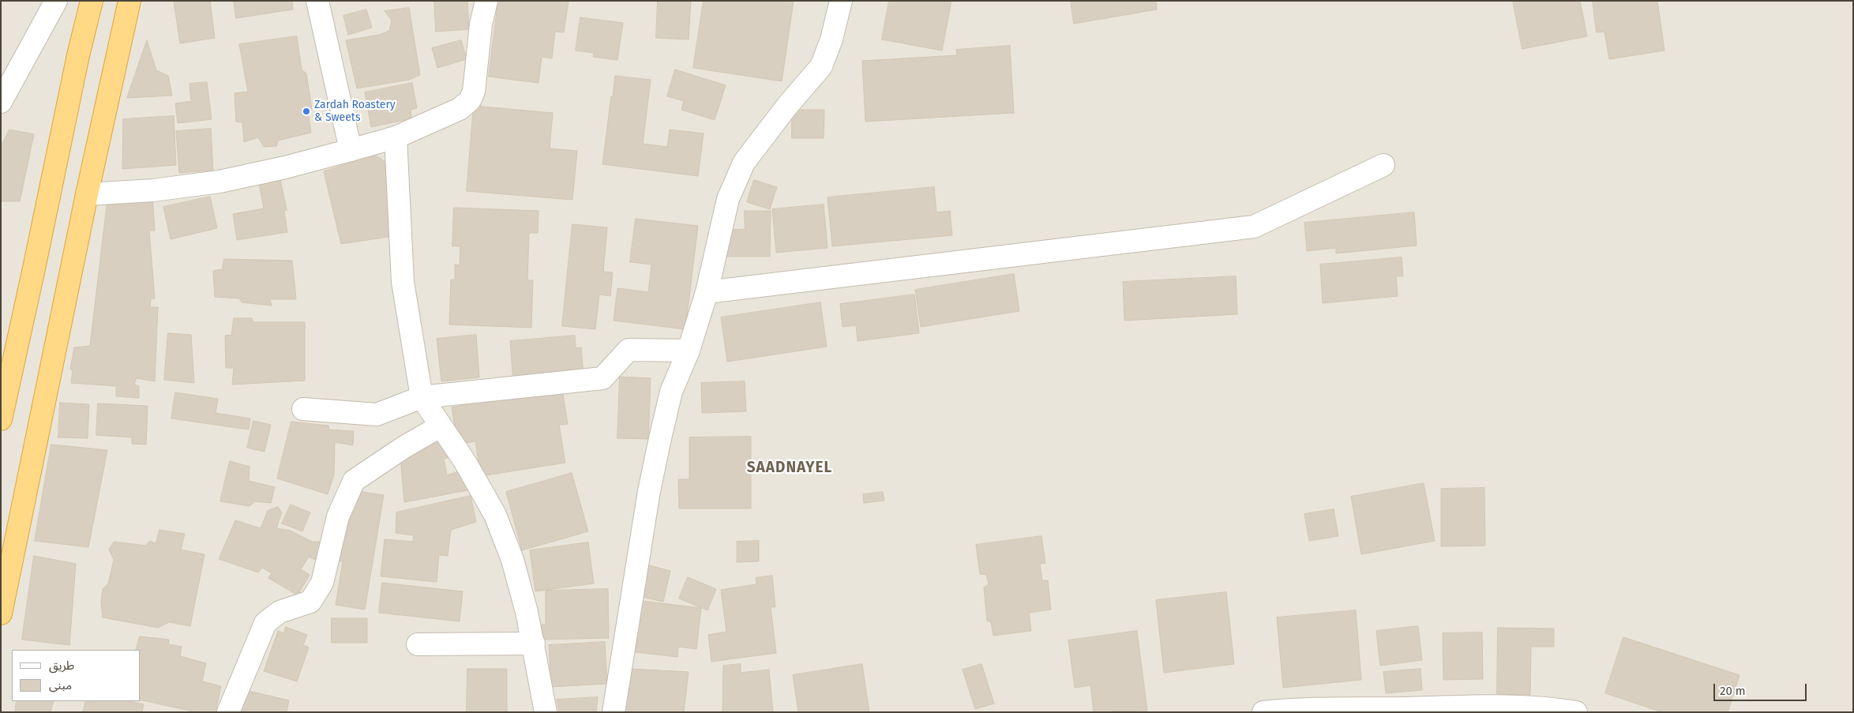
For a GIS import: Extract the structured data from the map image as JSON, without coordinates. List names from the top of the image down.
{
  "districts": ["SAADNAYEL"],
  "places": ["Zardah Roastery & Sweets"],
  "legend": ["طريق", "مبنى"],
  "scale_bar": "20 m"
}
